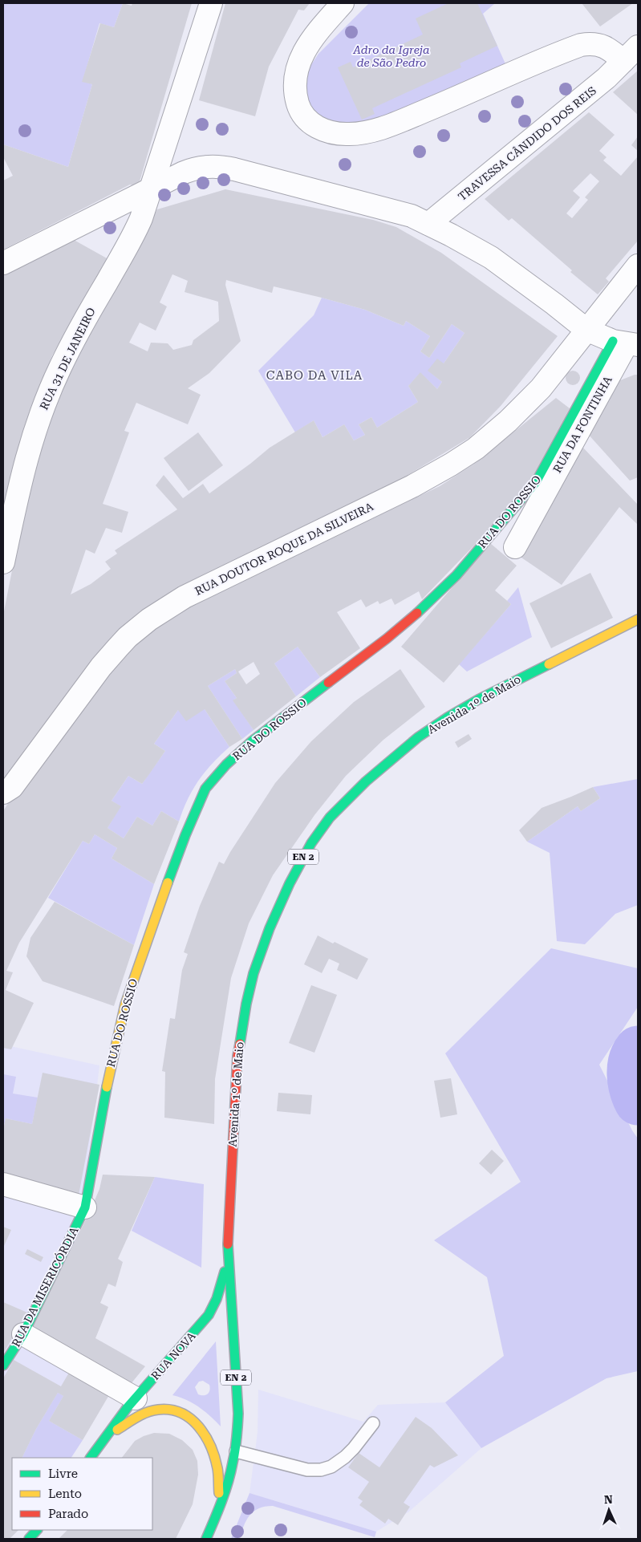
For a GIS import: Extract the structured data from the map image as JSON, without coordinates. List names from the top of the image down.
{
  "streets": {
    "main road": [
      "RUA DO ROSSIO",
      "Avenida 1º de Maio",
      "EN 2",
      "RUA DA MISERICÓRDIA",
      "RUA NOVA"
    ],
    "street": [
      "TRAVESSA CÂNDIDO DOS REIS",
      "RUA 31 DE JANEIRO",
      "RUA DA FONTINHA",
      "RUA DOUTOR ROQUE DA SILVEIRA"
    ]
  },
  "crossings": [
    ["RUA DA FONTINHA", "RUA DO ROSSIO"],
    ["RUA DO ROSSIO", "RUA DA MISERICÓRDIA"],
    ["Avenida 1º de Maio", "RUA NOVA"]
  ],
  "districts": ["CABO DA VILA"],
  "parks": ["Adro da Igreja de São Pedro"],
  "legend": ["Livre", "Lento", "Parado"],
  "north": "top"
}
